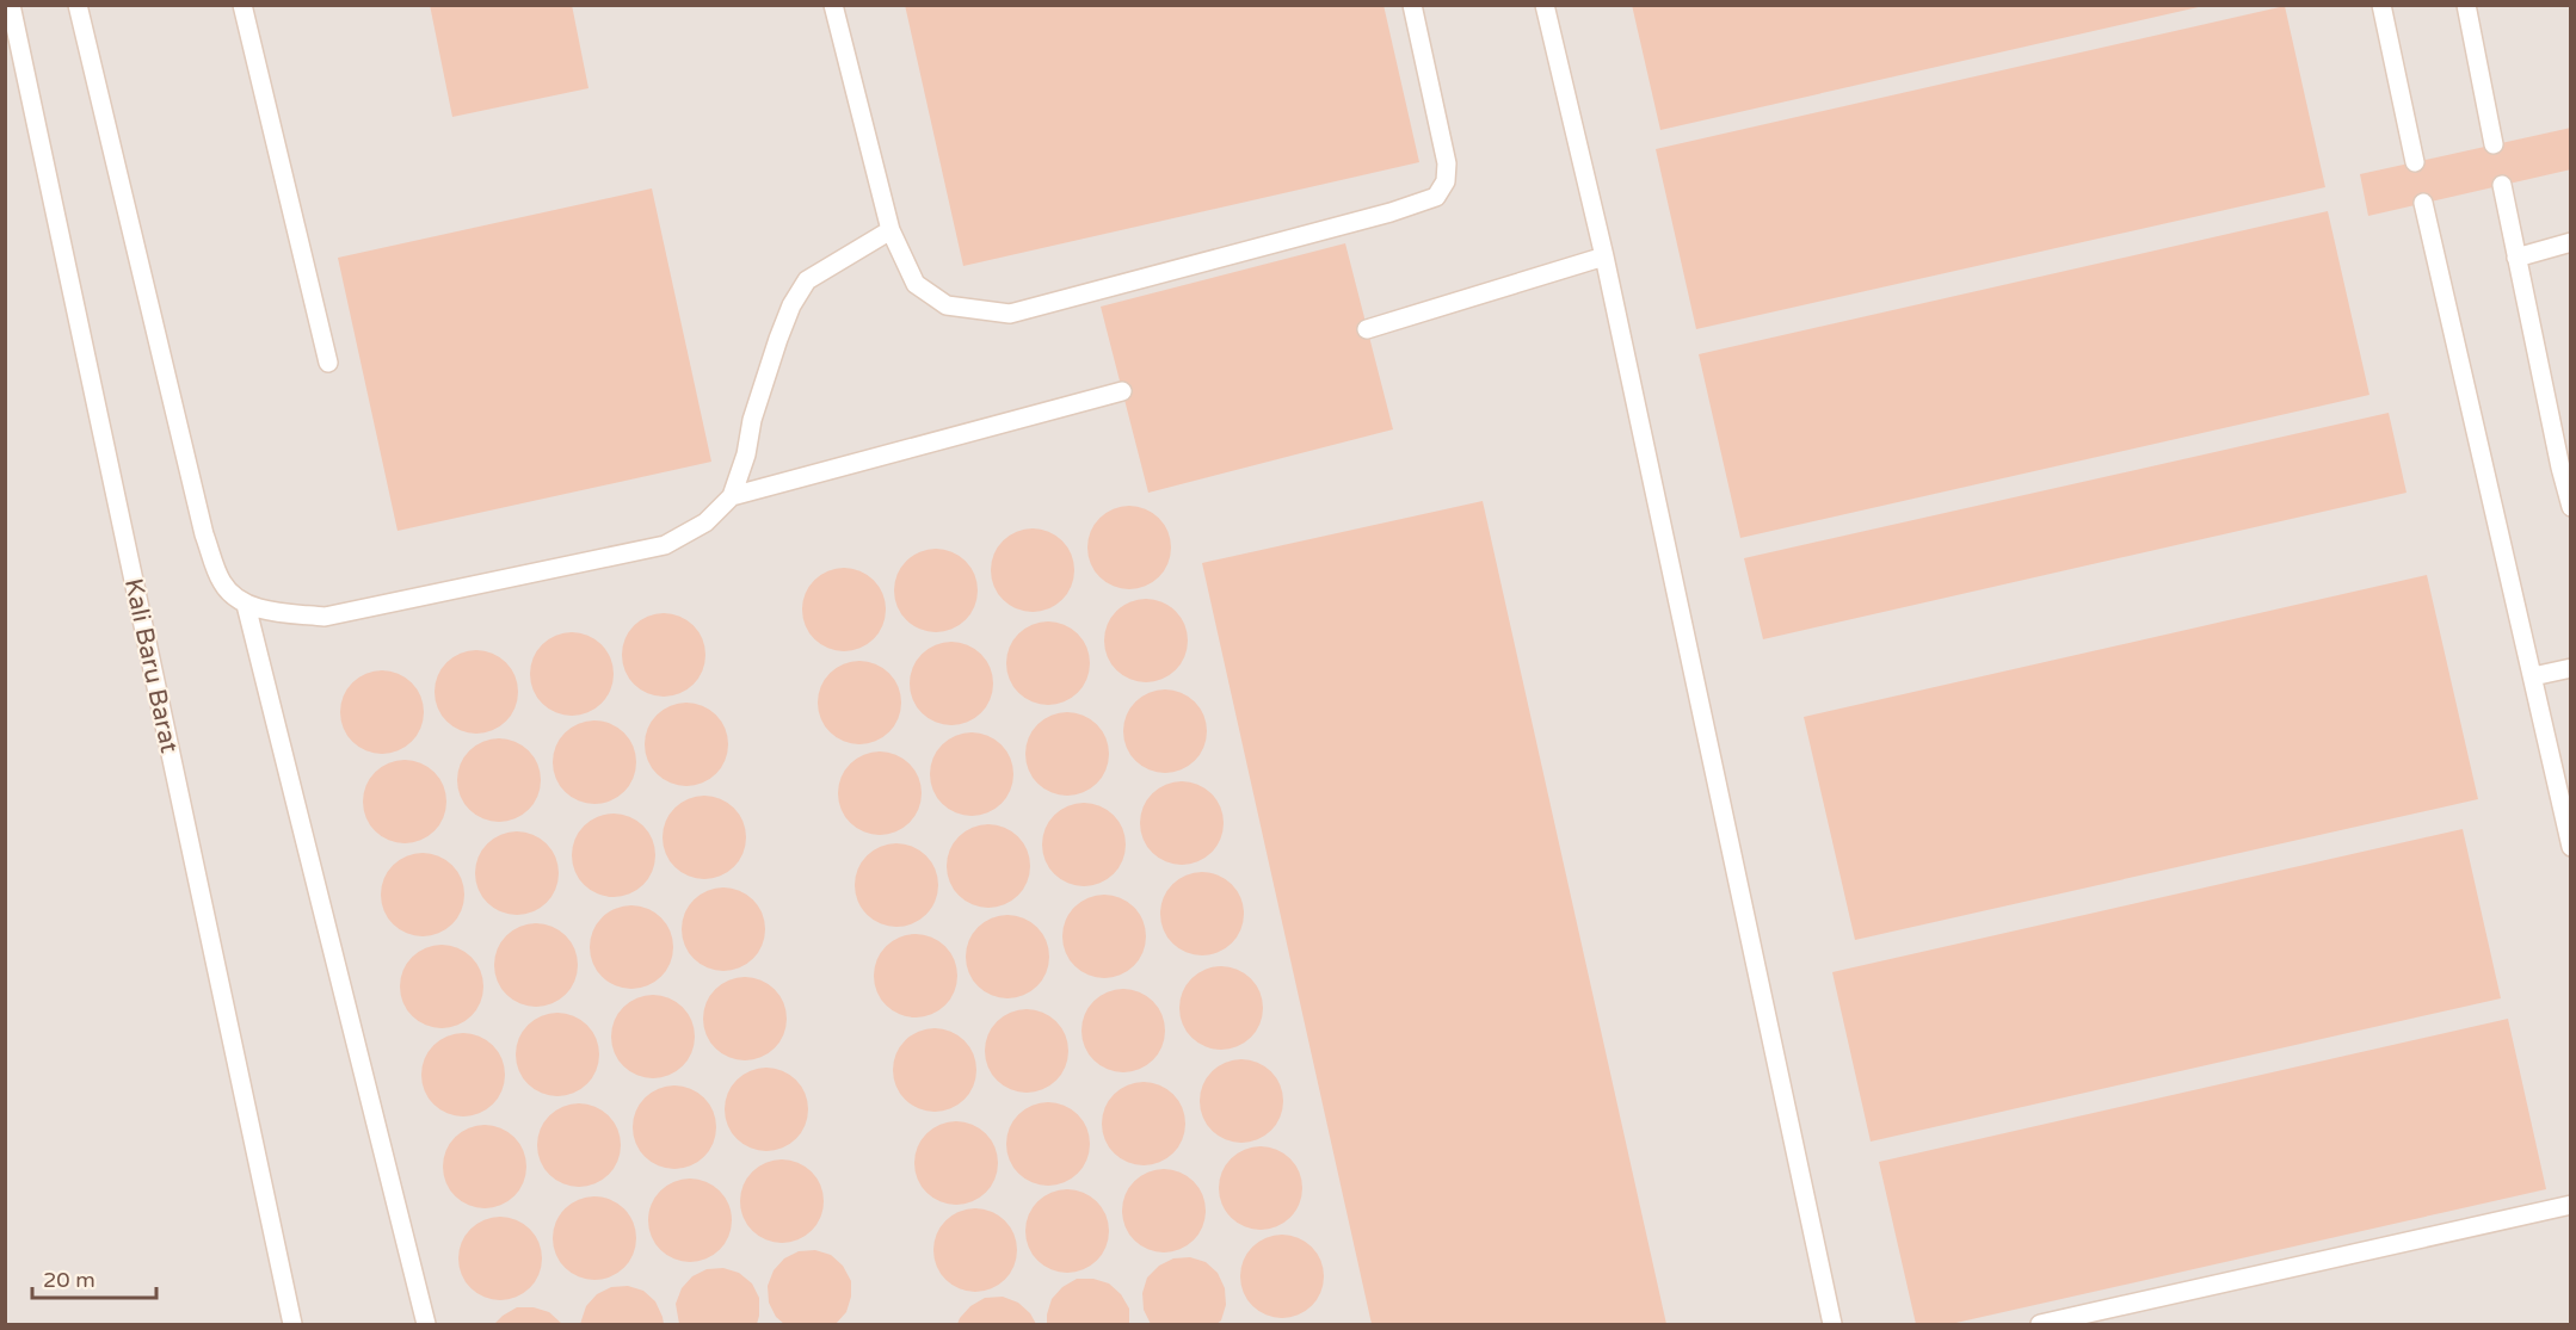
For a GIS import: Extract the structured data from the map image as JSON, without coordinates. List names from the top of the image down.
{
  "streets": {
    "lane": ["Kali Baru Barat"]
  },
  "scale_bar": "20 m"
}
